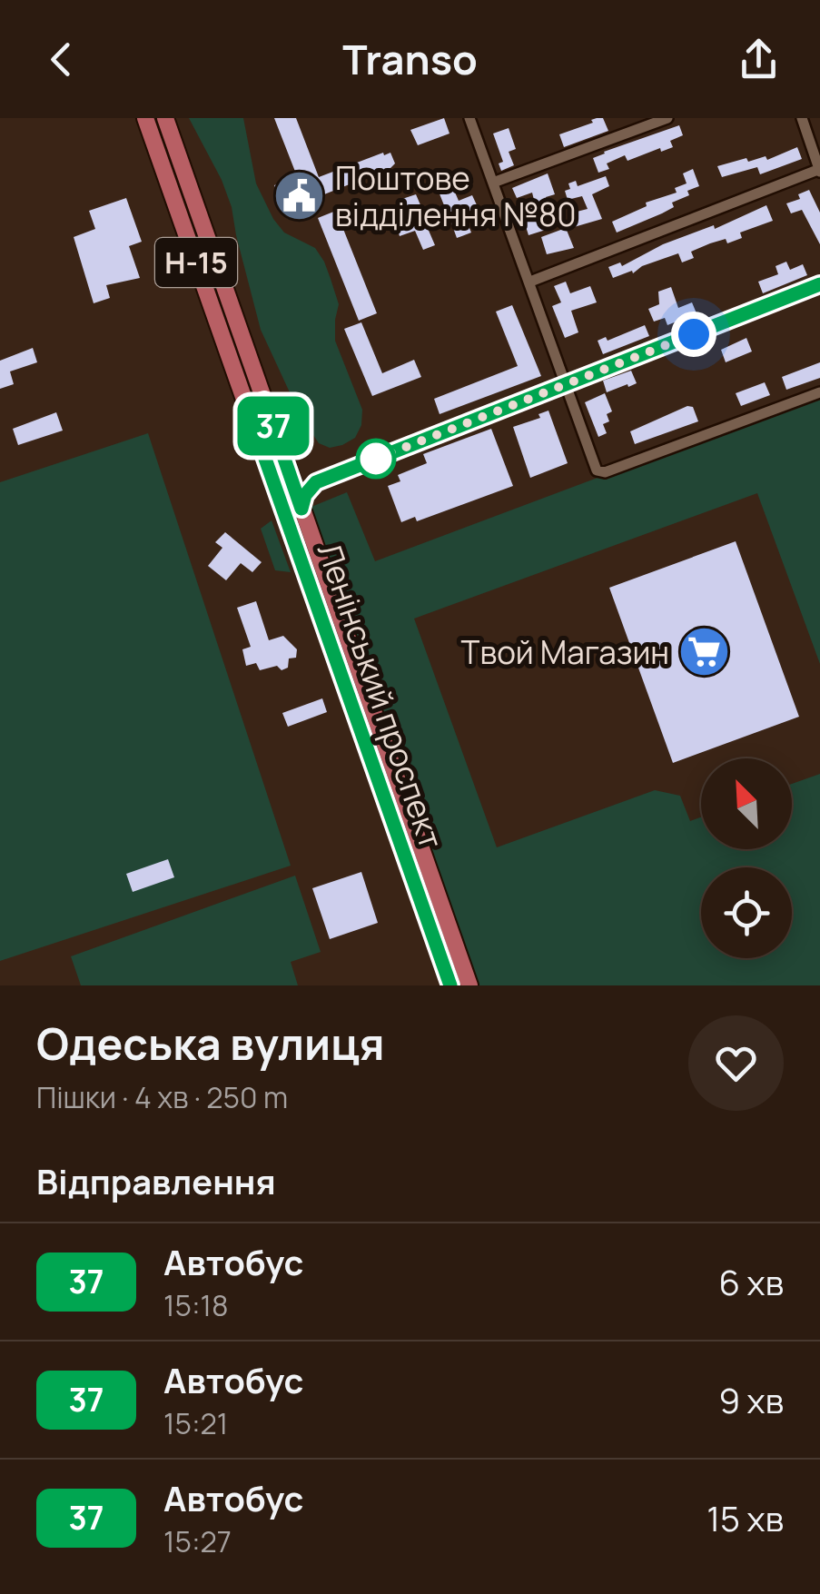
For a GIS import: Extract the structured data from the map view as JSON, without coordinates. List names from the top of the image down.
{
  "streets": {
    "main road": ["Н-15", "Ленінський проспект"]
  },
  "places": {
    "public building": ["Поштове відділення №80"],
    "supermarket": ["Твой Магазин"]
  },
  "lines": ["bus line 37"],
  "north": "top left",
  "page": {
    "header": "Transo",
    "on_map": "37",
    "heading": [
      ["Одеська вулиця", "Пішки · 4 хв · 250 m"],
      "Відправлення"
    ],
    "list": [
      {
        "mark": "37",
        "name": "Автобус",
        "note": "15:18",
        "value": "6 хв"
      },
      {
        "mark": "37",
        "name": "Автобус",
        "note": "15:21",
        "value": "9 хв"
      },
      {
        "mark": "37",
        "name": "Автобус",
        "note": "15:27",
        "value": "15 хв"
      }
    ]
  }
}
